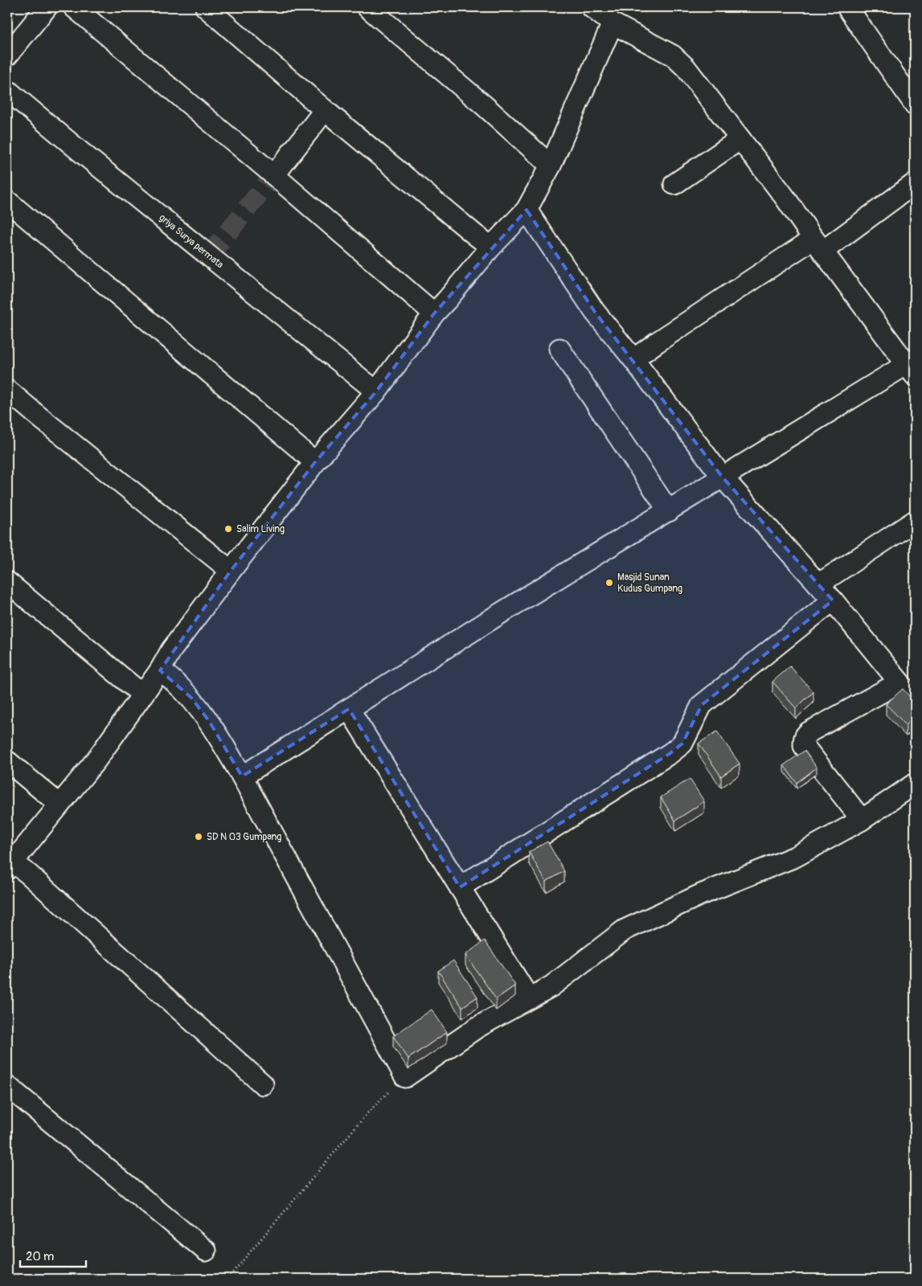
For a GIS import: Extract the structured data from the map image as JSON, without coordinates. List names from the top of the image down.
{
  "streets": {
    "street": ["griya Surya permata"]
  },
  "places": ["Salim Living", "Masjid Sunan Kudus Gumpang", "SD N 03 Gumpang"],
  "scale_bar": "20 m"
}
